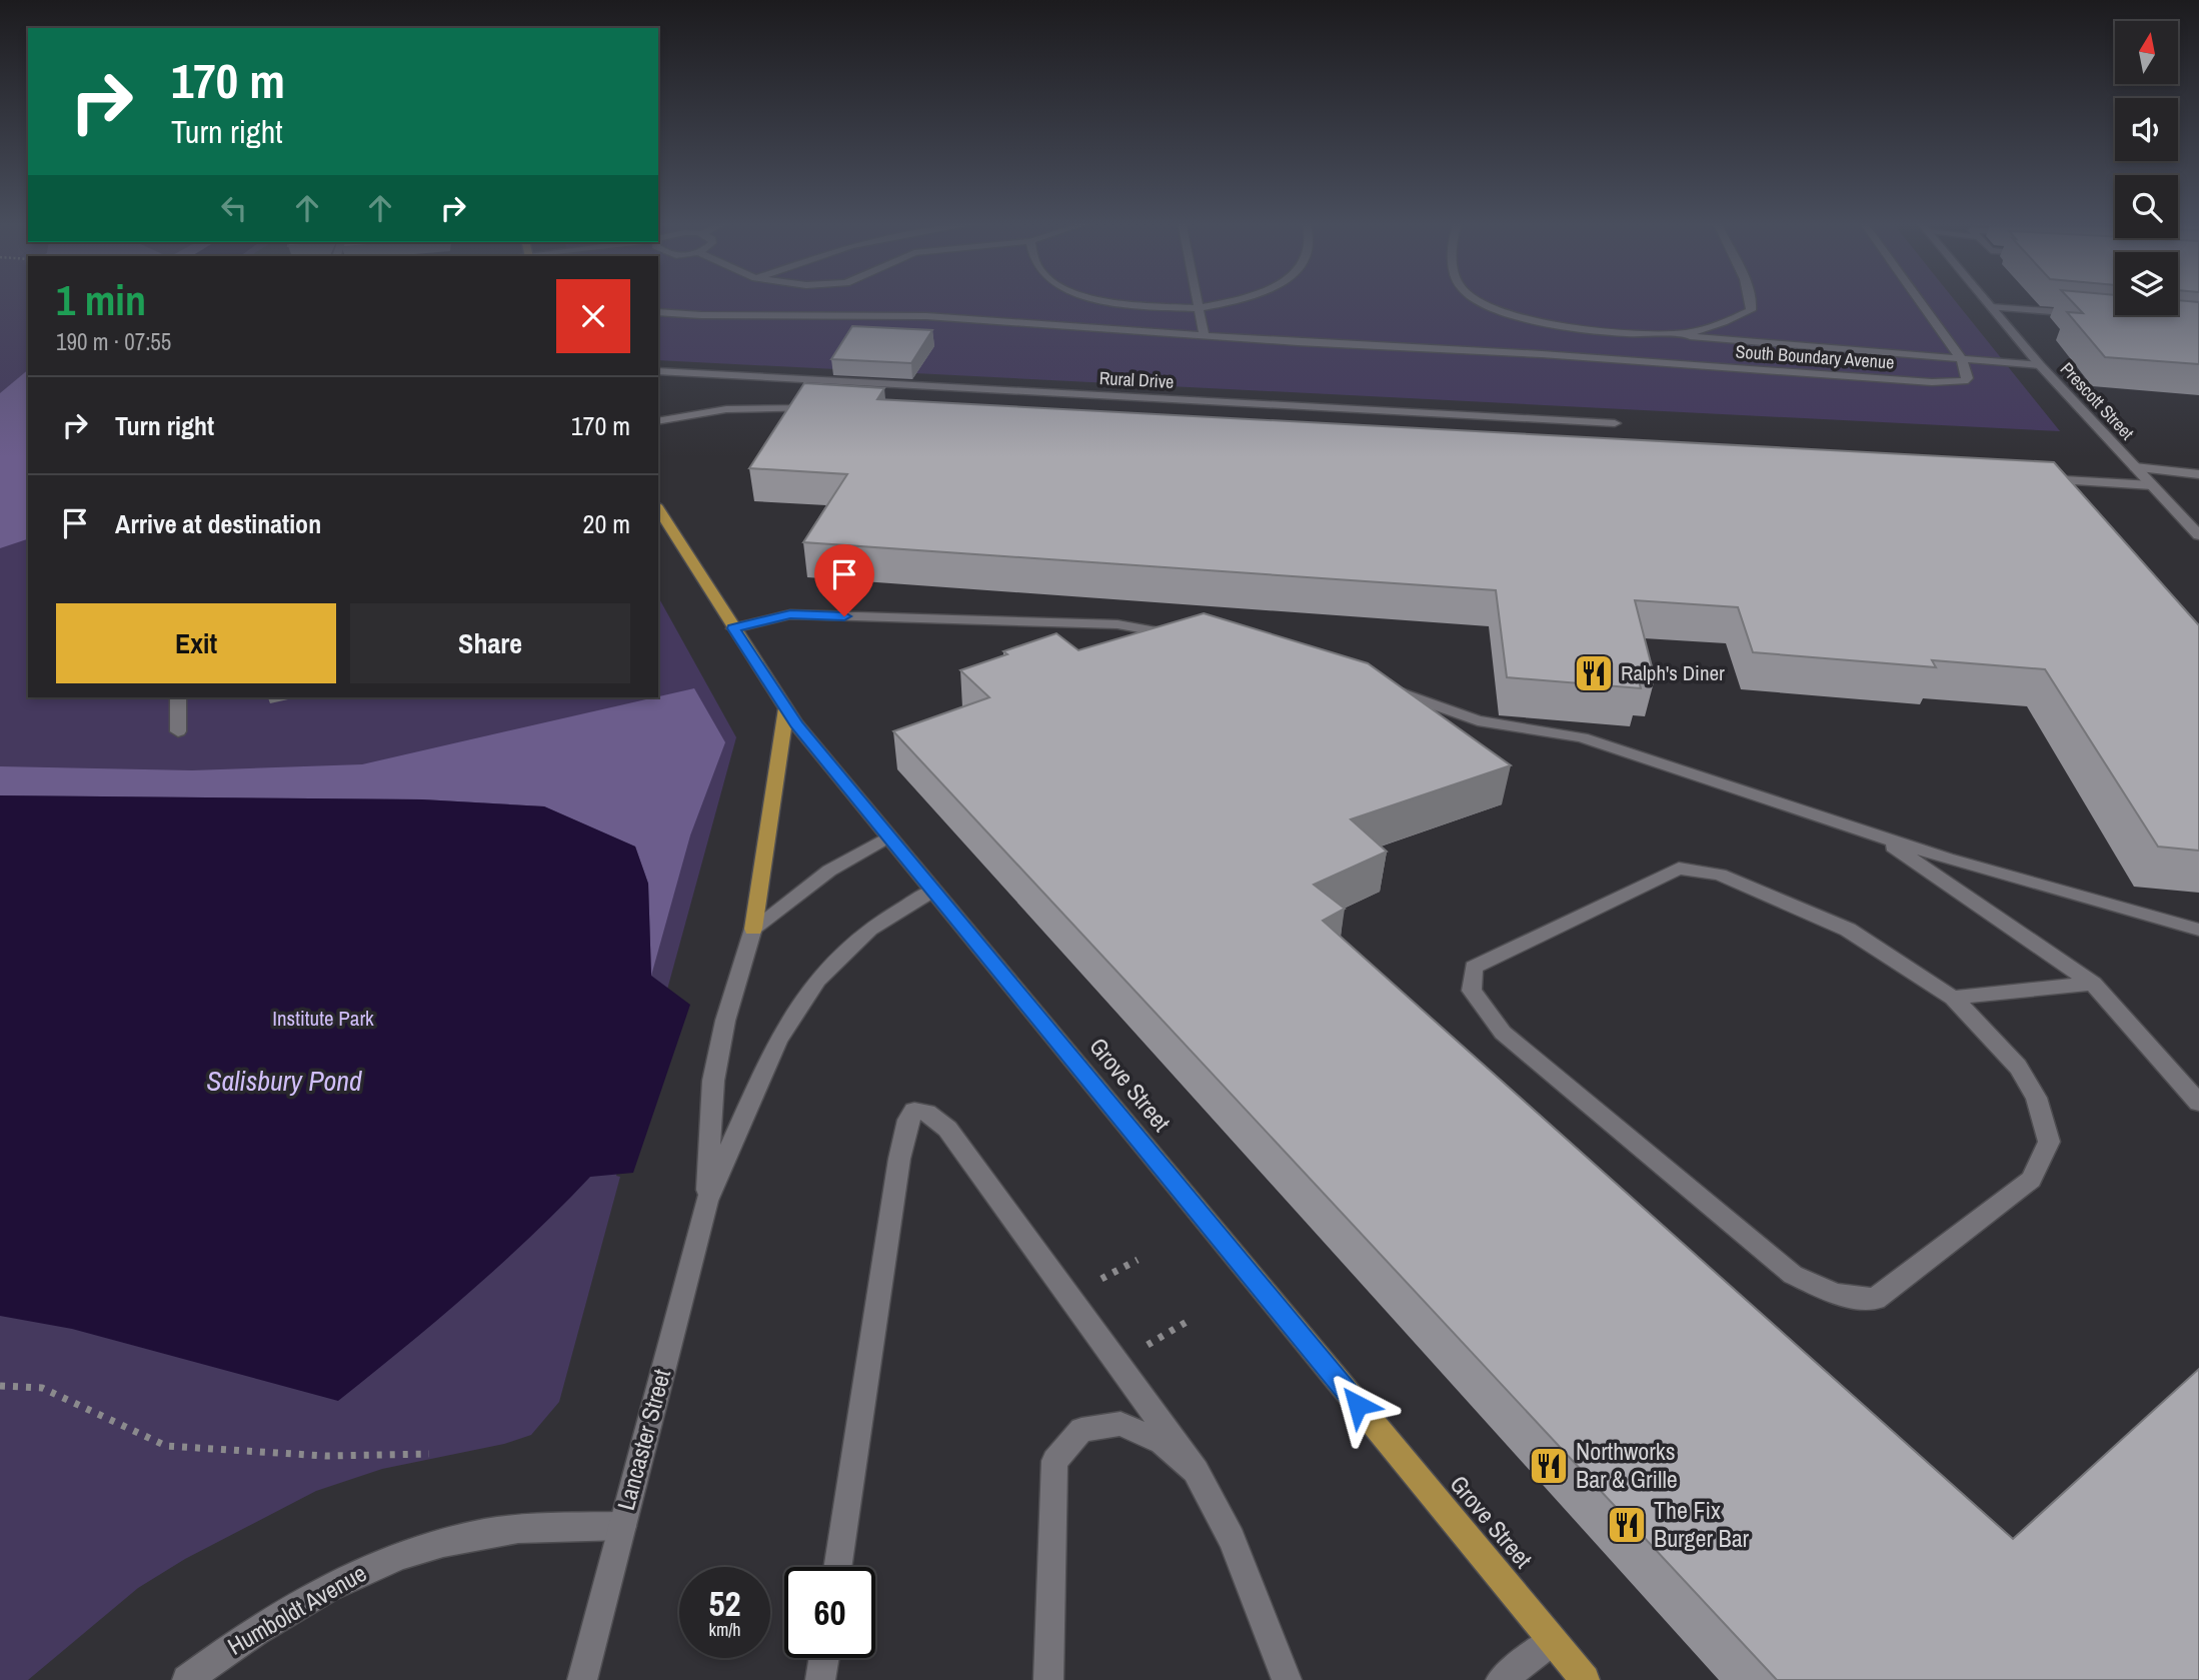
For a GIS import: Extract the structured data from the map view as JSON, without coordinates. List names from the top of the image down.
{
  "streets": {
    "main road": ["Grove Street"],
    "street": [
      "South Boundary Avenue",
      "Rural Drive",
      "Prescott Street",
      "Lancaster Street",
      "Humboldt Avenue"
    ]
  },
  "crossings": [
    ["Grove Street", "Lancaster Street"],
    ["Lancaster Street", "Humboldt Avenue"]
  ],
  "water": ["Salisbury Pond"],
  "parks": ["Institute Park"],
  "places": {
    "restaurant": ["Ralph's Diner", "Northworks Bar & Grille", "The Fix Burger Bar"]
  },
  "north": "top",
  "page": {
    "turn": ["170 m", "Turn right"],
    "heading": ["1 min", "190 m · 07:55"],
    "list": [
      {
        "name": "Turn right",
        "value": "170 m"
      },
      {
        "name": "Arrive at destination",
        "value": "20 m"
      }
    ],
    "buttons": ["Exit", "Share"],
    "speed": "52 km/h",
    "limit": "60"
  }
}
